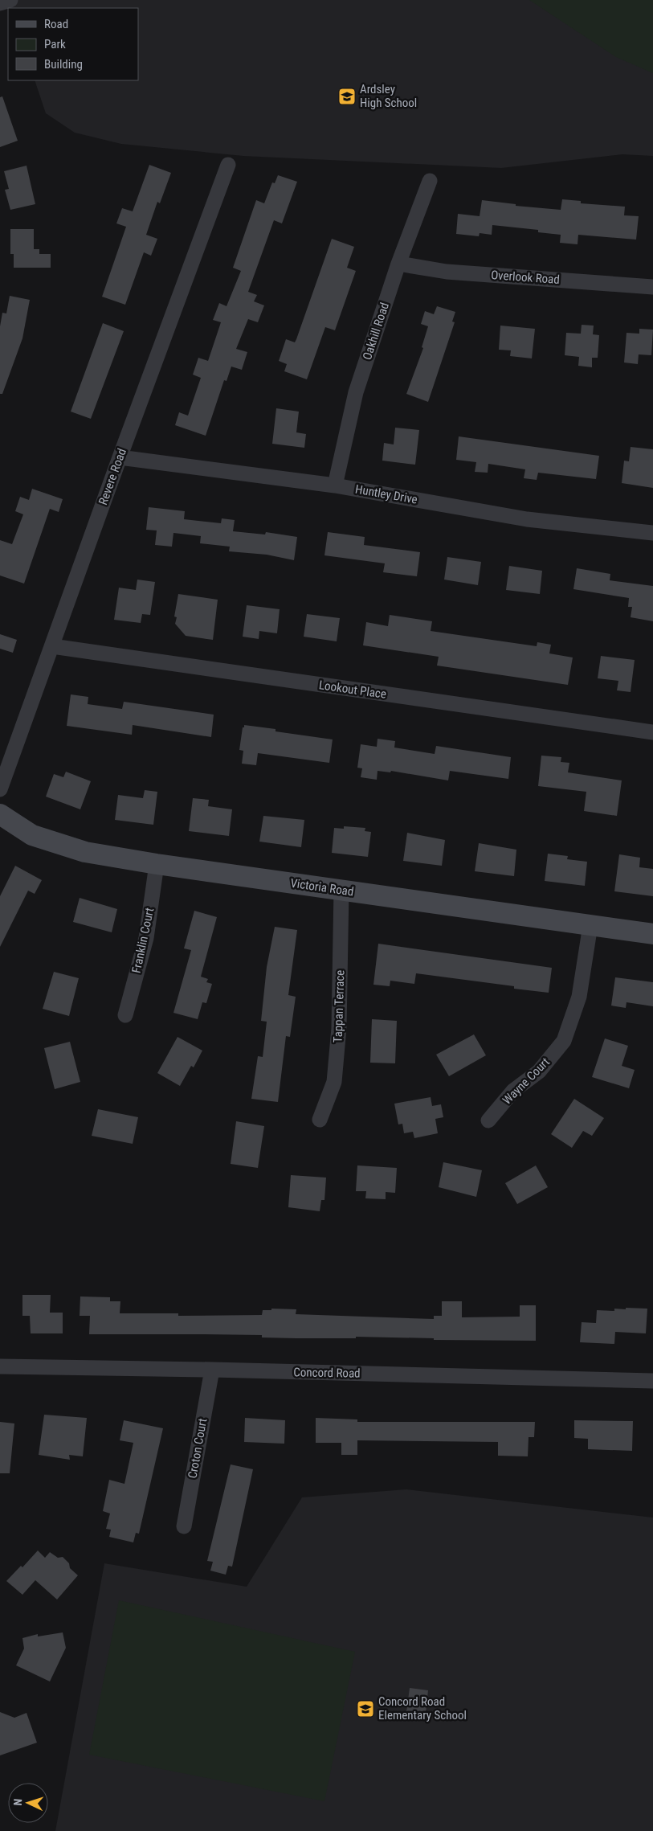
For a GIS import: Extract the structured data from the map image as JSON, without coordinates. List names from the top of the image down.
{
  "streets": {
    "street": [
      "Overlook Road",
      "Oakhill Road",
      "Revere Road",
      "Huntley Drive",
      "Lookout Place",
      "Victoria Road",
      "Franklin Court",
      "Tappan Terrace",
      "Wayne Court",
      "Concord Road",
      "Croton Court"
    ]
  },
  "crossings": [
    ["Overlook Road", "Oakhill Road"],
    ["Oakhill Road", "Huntley Drive"],
    ["Revere Road", "Huntley Drive"],
    ["Revere Road", "Lookout Place"],
    ["Victoria Road", "Franklin Court"],
    ["Victoria Road", "Tappan Terrace"],
    ["Victoria Road", "Wayne Court"],
    ["Concord Road", "Croton Court"]
  ],
  "places": {
    "school or university": ["Ardsley High School", "Concord Road Elementary School"]
  },
  "legend": ["Road", "Park", "Building"],
  "north": "left"
}
